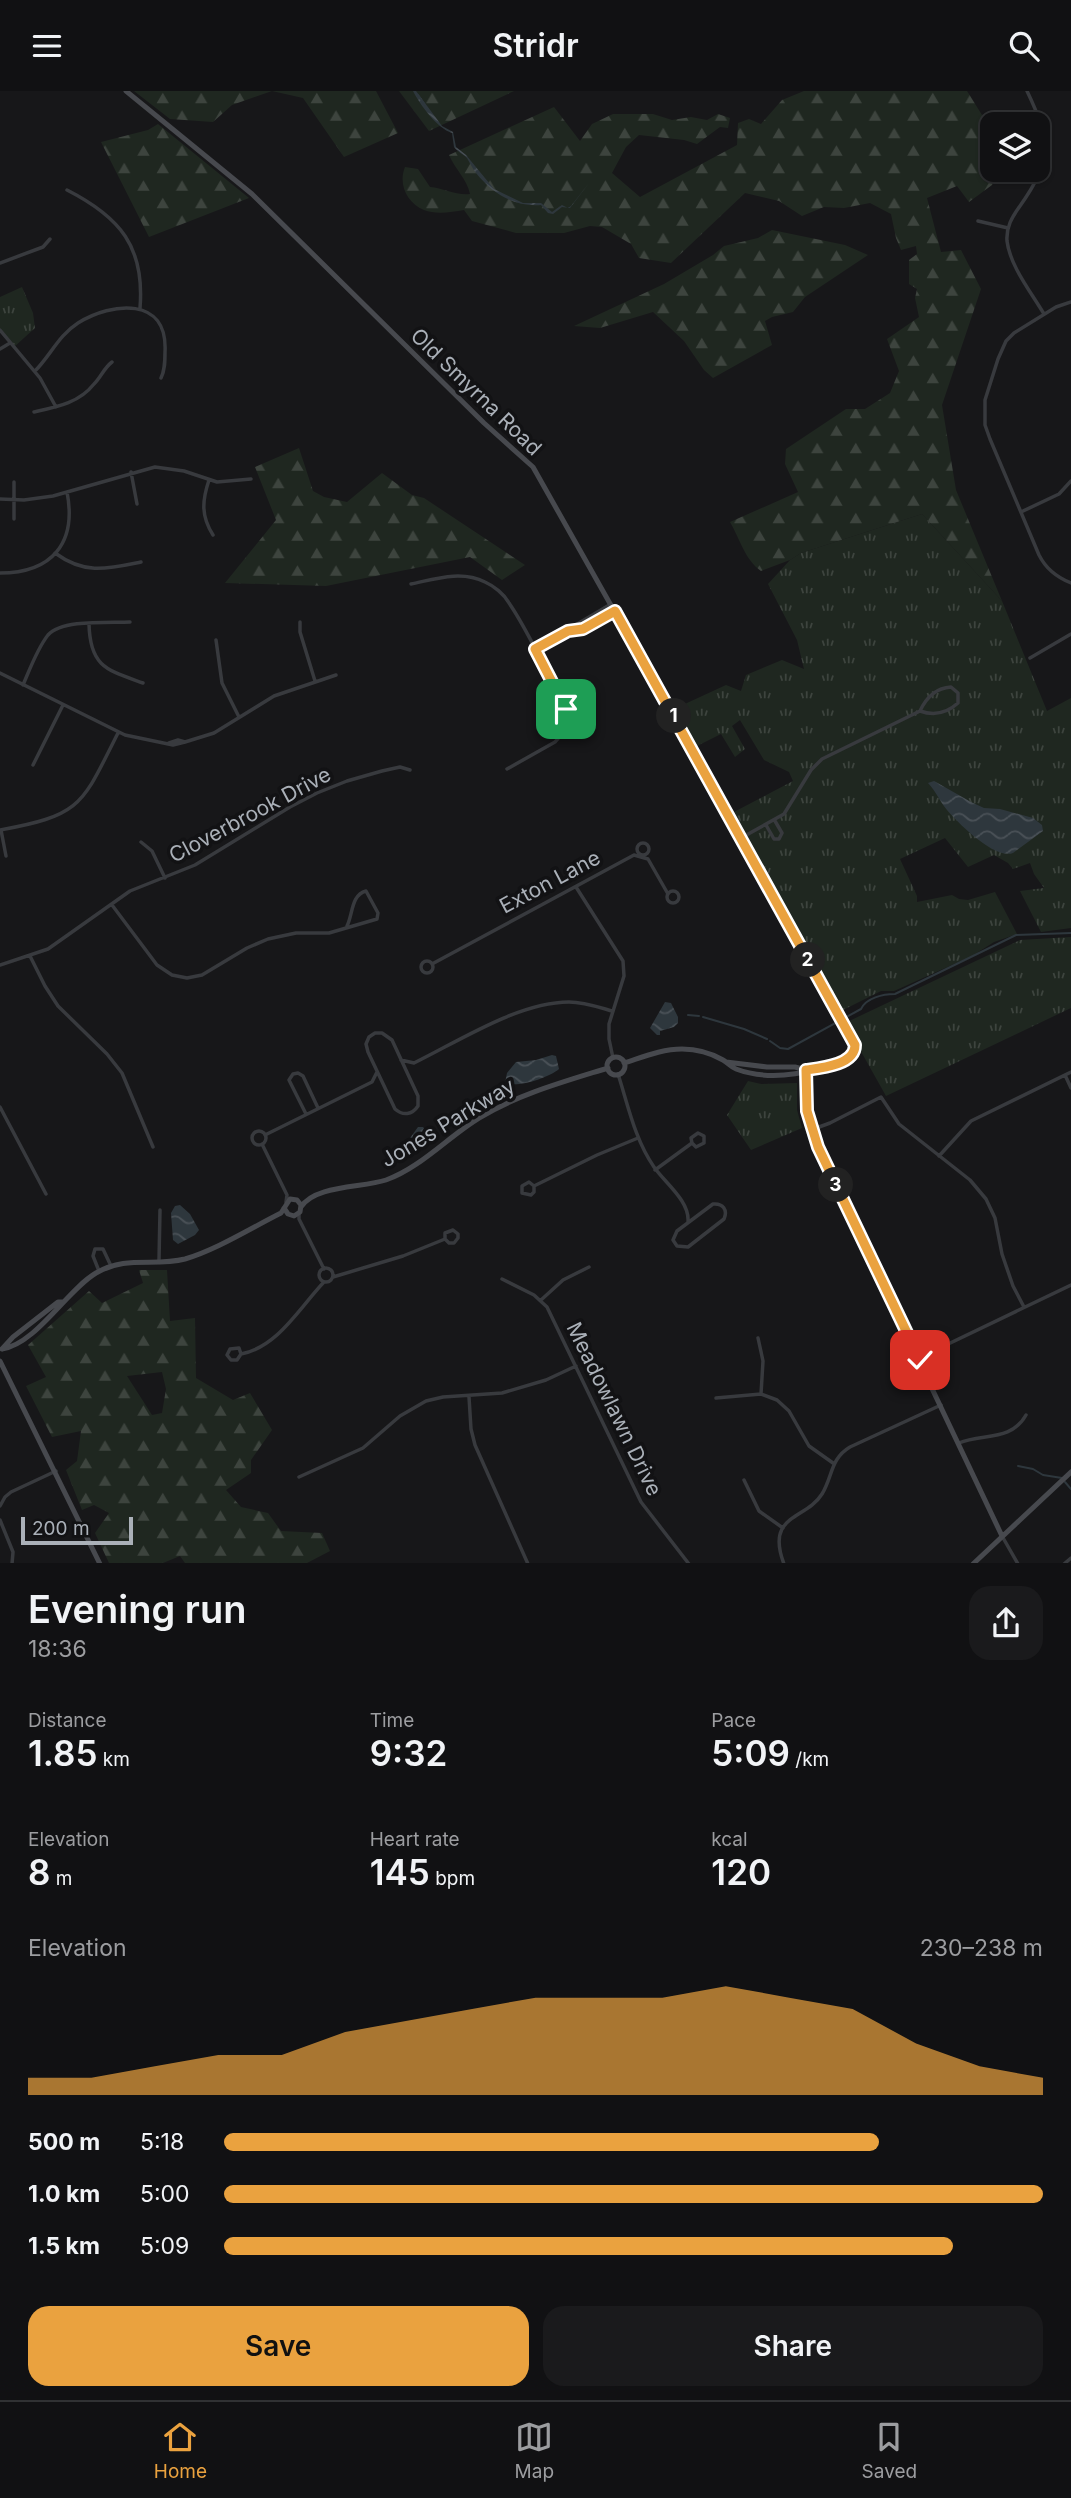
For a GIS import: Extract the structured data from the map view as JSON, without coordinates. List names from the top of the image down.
{
  "streets": {
    "street": [
      "Old Smyrna Road",
      "Cloverbrook Drive",
      "Exton Lane",
      "Jones Parkway",
      "Meadowlawn Drive"
    ]
  },
  "scale_bar": "200 m",
  "page": {
    "header": "Stridr",
    "pins": ["1", "2", "3"],
    "scale": "200 m",
    "heading": ["Evening run", "18:36"],
    "stats": [
      ["Distance", "1.85 km"],
      ["Time", "9:32"],
      ["Pace", "5:09 /km"],
      ["Elevation", "8 m"],
      ["Heart rate", "145 bpm"],
      ["kcal", "120"]
    ],
    "chart": ["Elevation", "230–238 m"],
    "list": [
      {
        "name": "500 m",
        "note": "5:18"
      },
      {
        "name": "1.0 km",
        "note": "5:00"
      },
      {
        "name": "1.5 km",
        "note": "5:09"
      }
    ],
    "buttons": ["Save", "Share"],
    "tabs": ["Home", "Map", "Saved"]
  }
}
